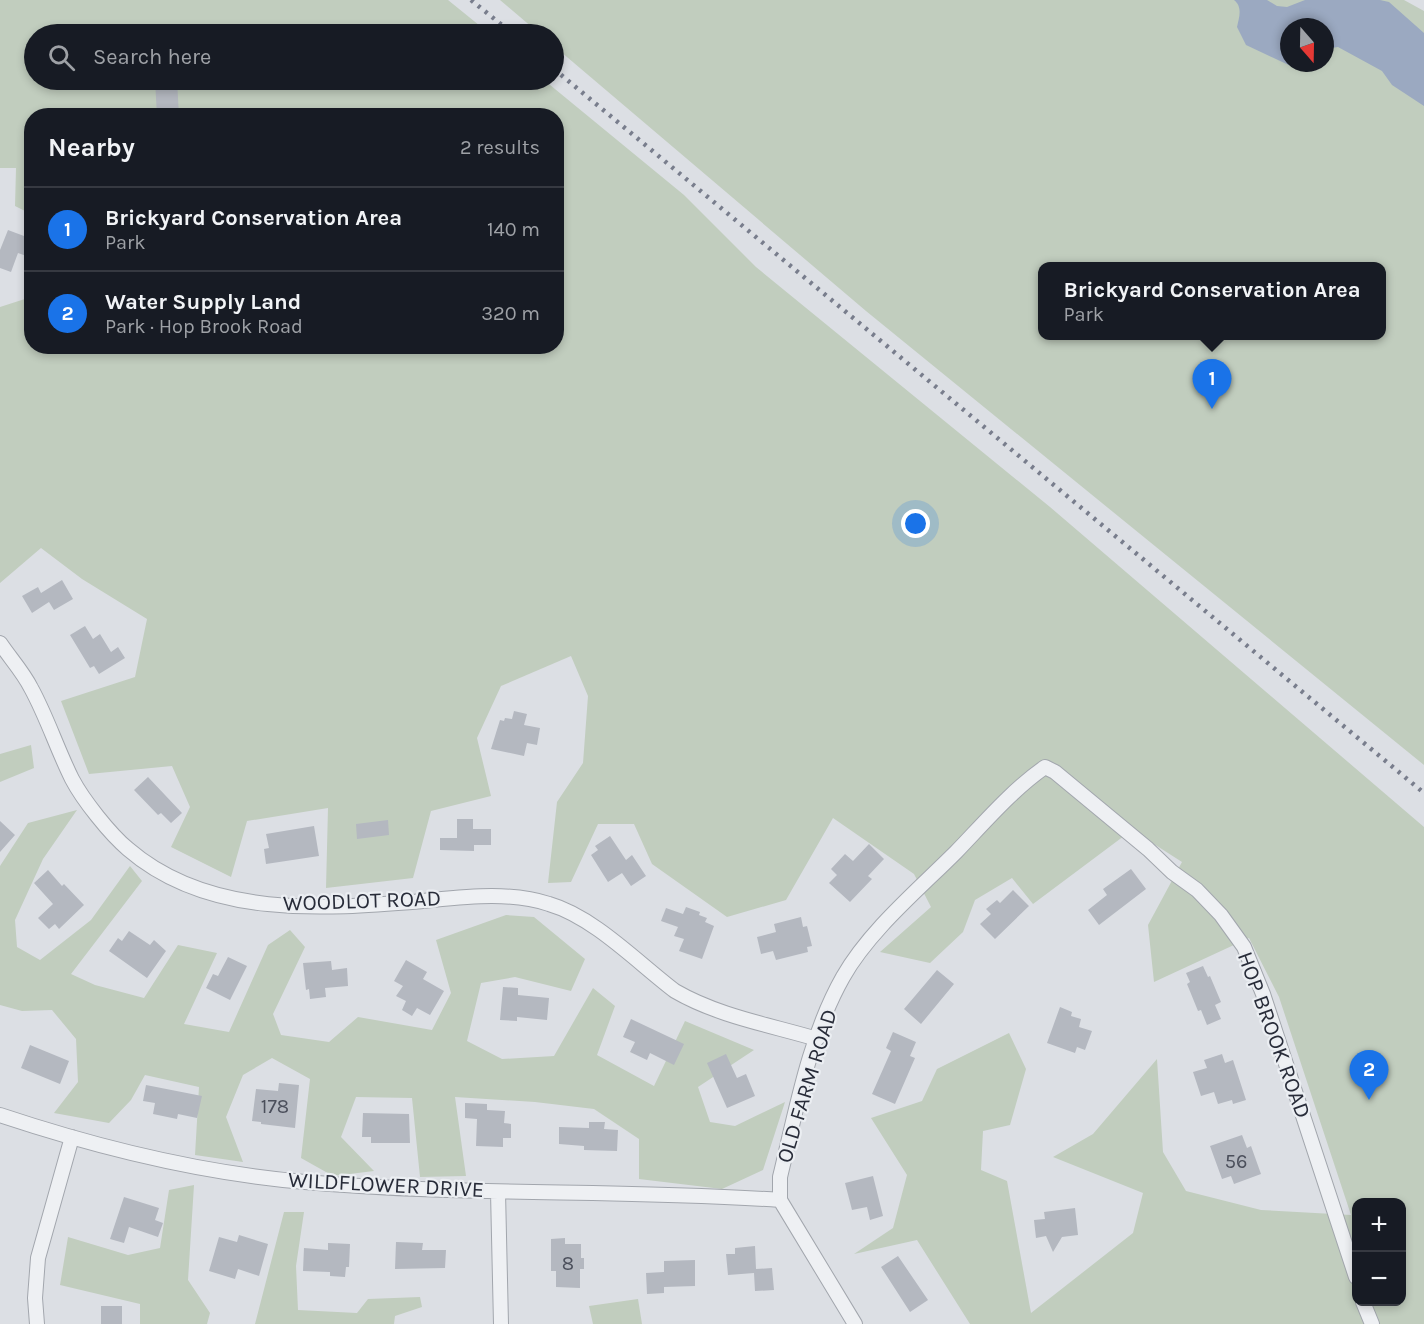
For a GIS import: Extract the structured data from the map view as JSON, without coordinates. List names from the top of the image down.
{
  "streets": {
    "street": [
      "WOODLOT ROAD",
      "HOP BROOK ROAD",
      "OLD FARM ROAD",
      "WILDFLOWER DRIVE"
    ]
  },
  "crossings": [
    ["WOODLOT ROAD", "OLD FARM ROAD"],
    ["HOP BROOK ROAD", "OLD FARM ROAD"],
    ["OLD FARM ROAD", "WILDFLOWER DRIVE"]
  ],
  "house_numbers": ["178", "56", "8"],
  "north": "bottom",
  "page": {
    "search": "Search here",
    "heading": ["Nearby", "2 results"],
    "list": [
      {
        "mark": "1",
        "name": "Brickyard Conservation Area",
        "note": "Park",
        "value": "140 m"
      },
      {
        "mark": "2",
        "name": "Water Supply Land",
        "note": "Park · Hop Brook Road",
        "value": "320 m"
      }
    ],
    "popup": ["Brickyard Conservation Area", "Park"],
    "pins": ["1", "2"],
    "map_buttons": ["+", "−"]
  }
}
